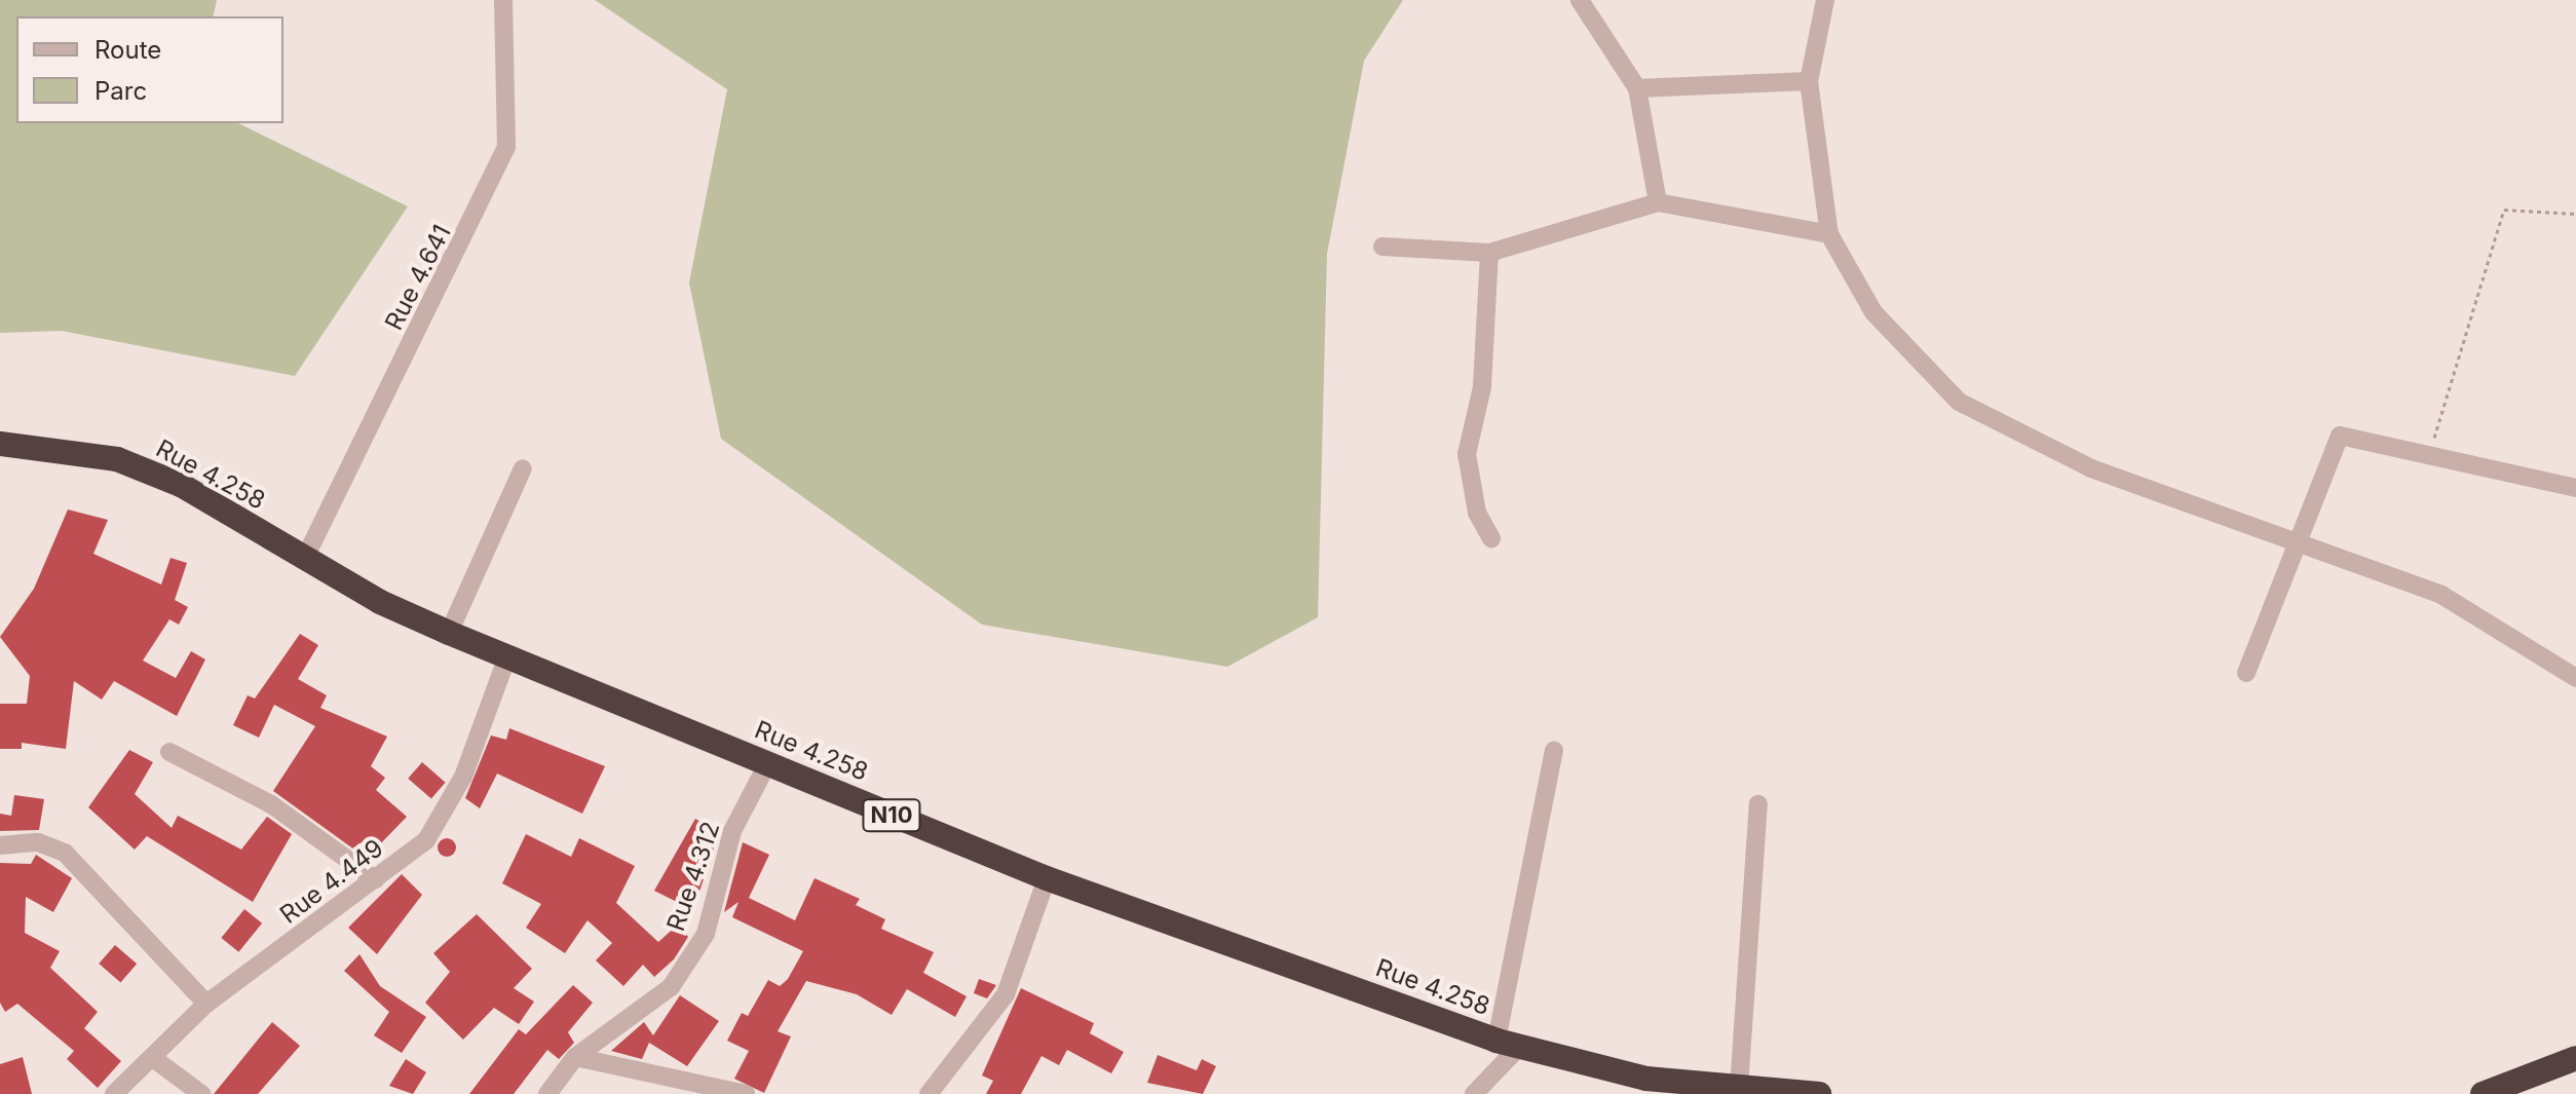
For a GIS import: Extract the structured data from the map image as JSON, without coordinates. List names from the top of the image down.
{
  "streets": {
    "highway": ["Rue 4.258", "N10"],
    "street": ["Rue 4.641", "Rue 4.312", "Rue 4.449"]
  },
  "crossings": [
    ["Rue 4.641", "Rue 4.258"],
    ["Rue 4.258", "Rue 4.312"],
    ["Rue 4.258", "Rue 4.449"]
  ],
  "legend": ["Route", "Parc"]
}
